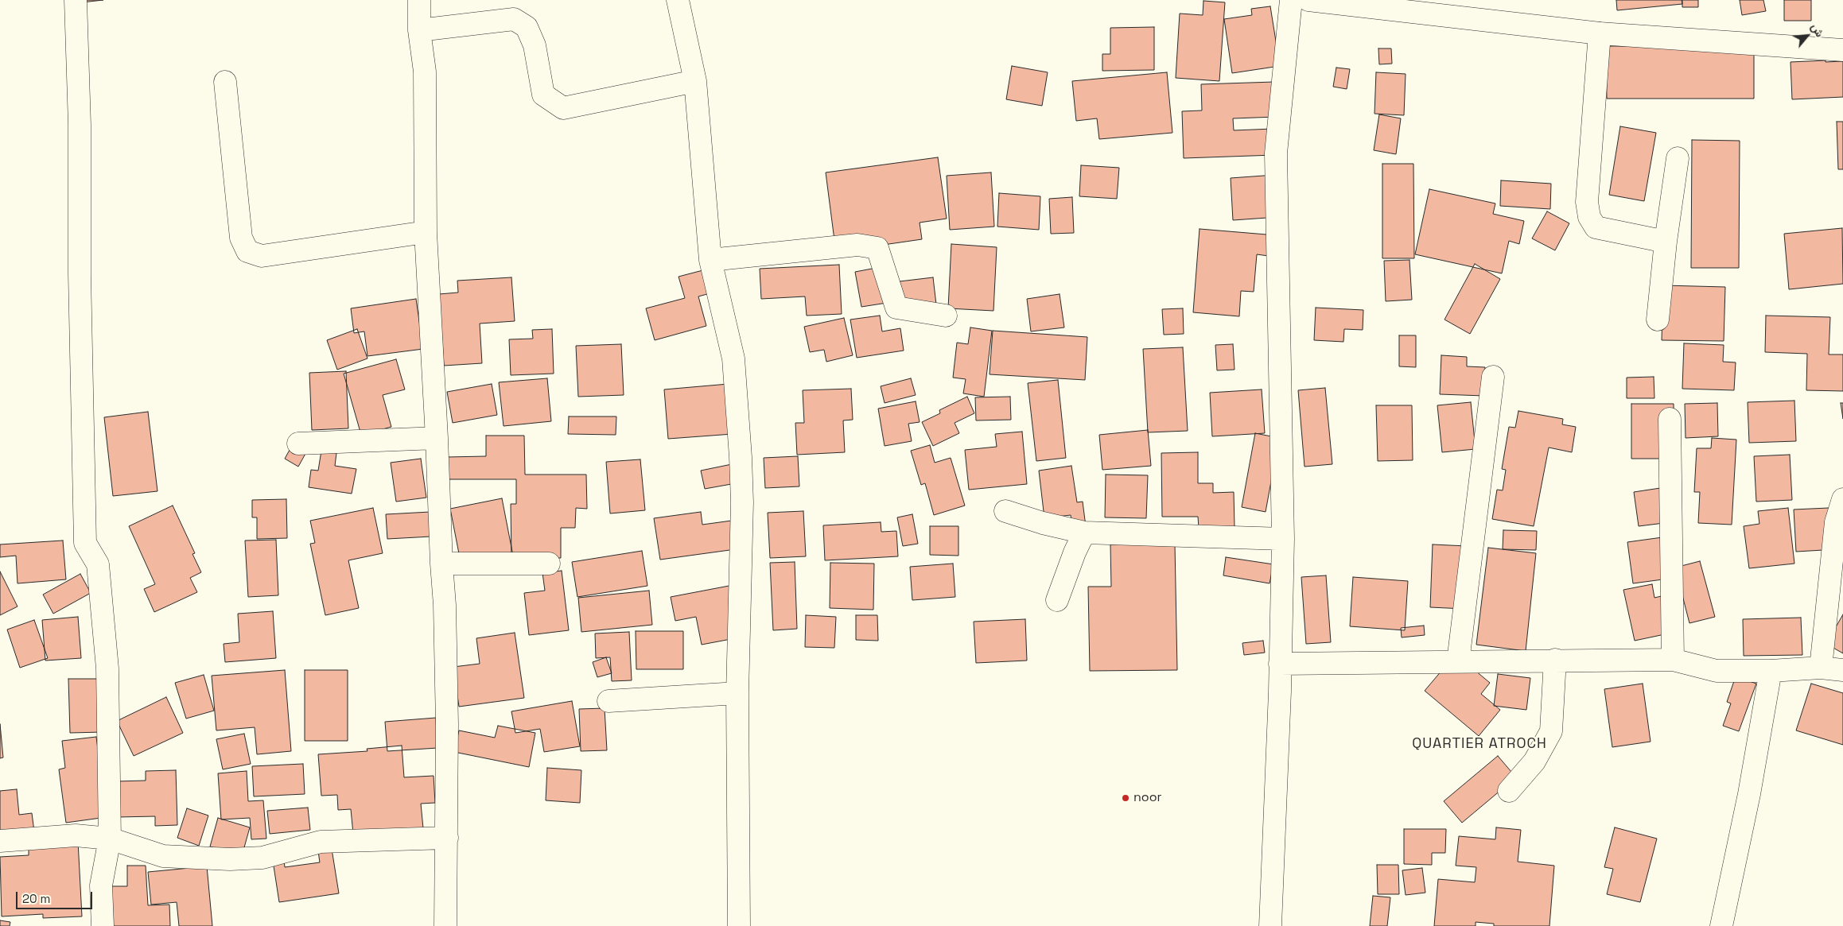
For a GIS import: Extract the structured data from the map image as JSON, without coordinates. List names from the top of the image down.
{
  "districts": ["QUARTIER ATROCH"],
  "places": ["noor"],
  "scale_bar": "20 m",
  "north": "top right"
}
